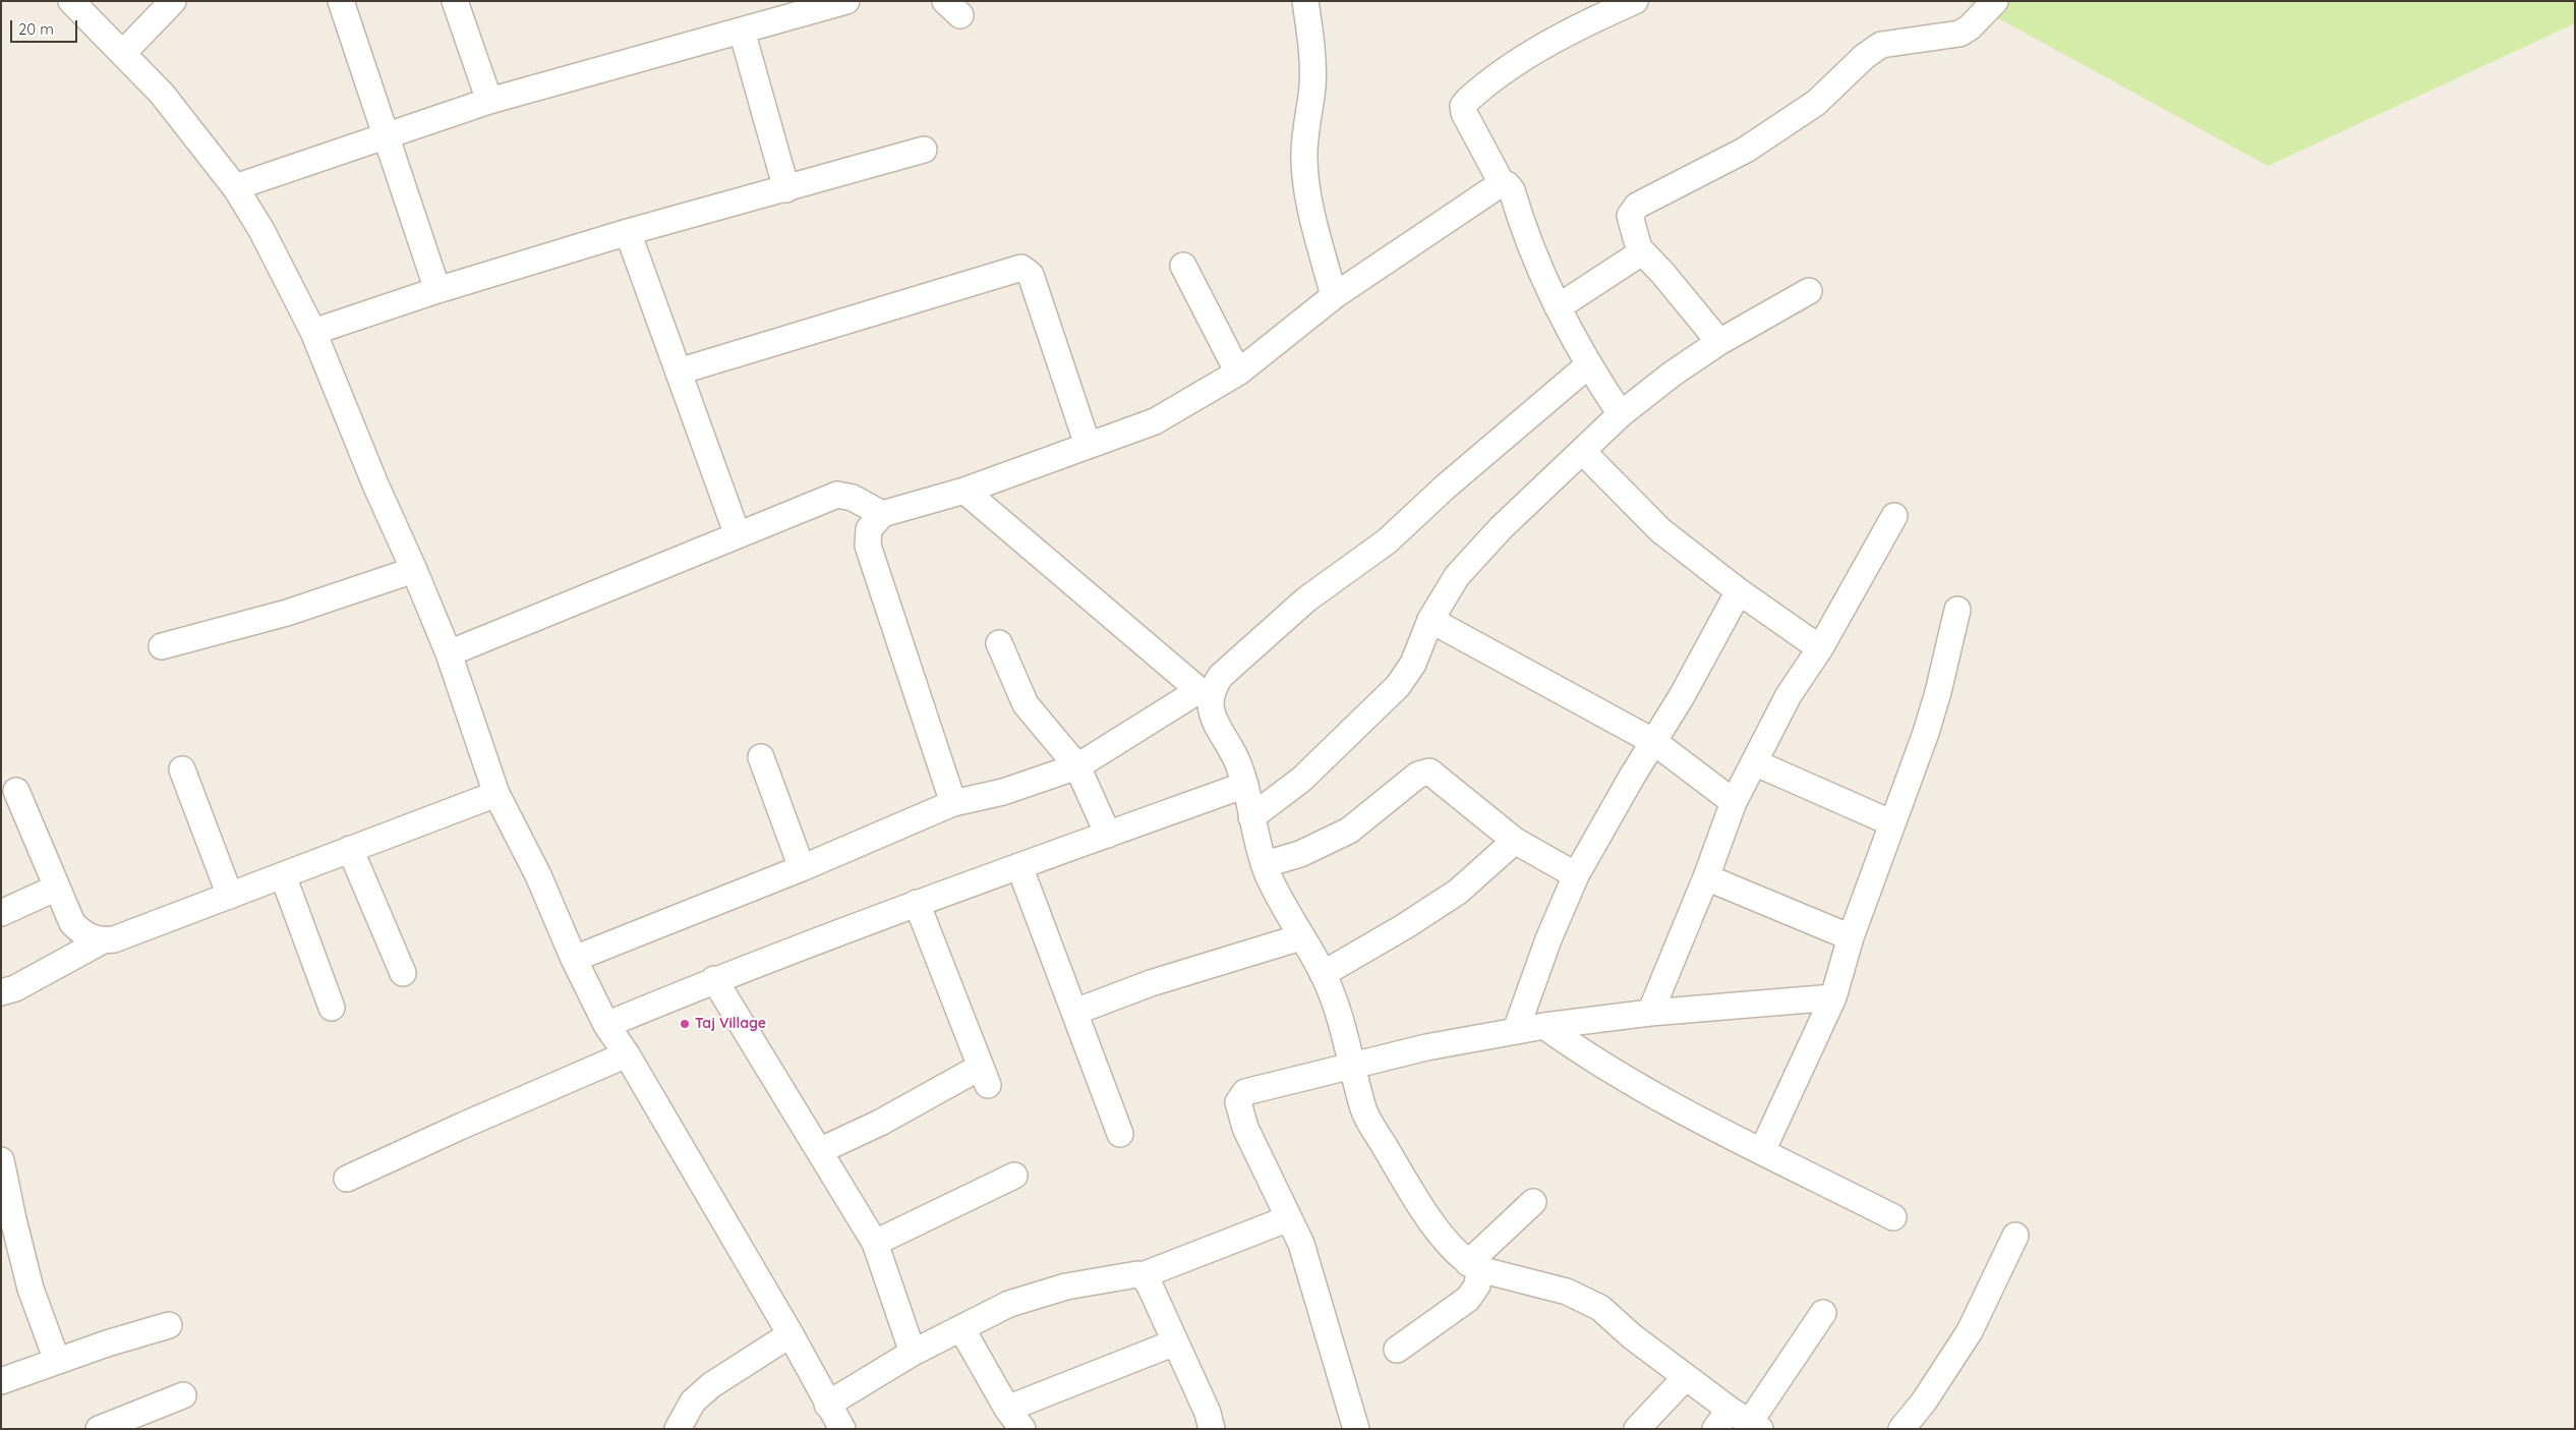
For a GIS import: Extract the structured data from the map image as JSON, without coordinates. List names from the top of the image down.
{
  "places": ["Taj Village"],
  "scale_bar": "20 m"
}
